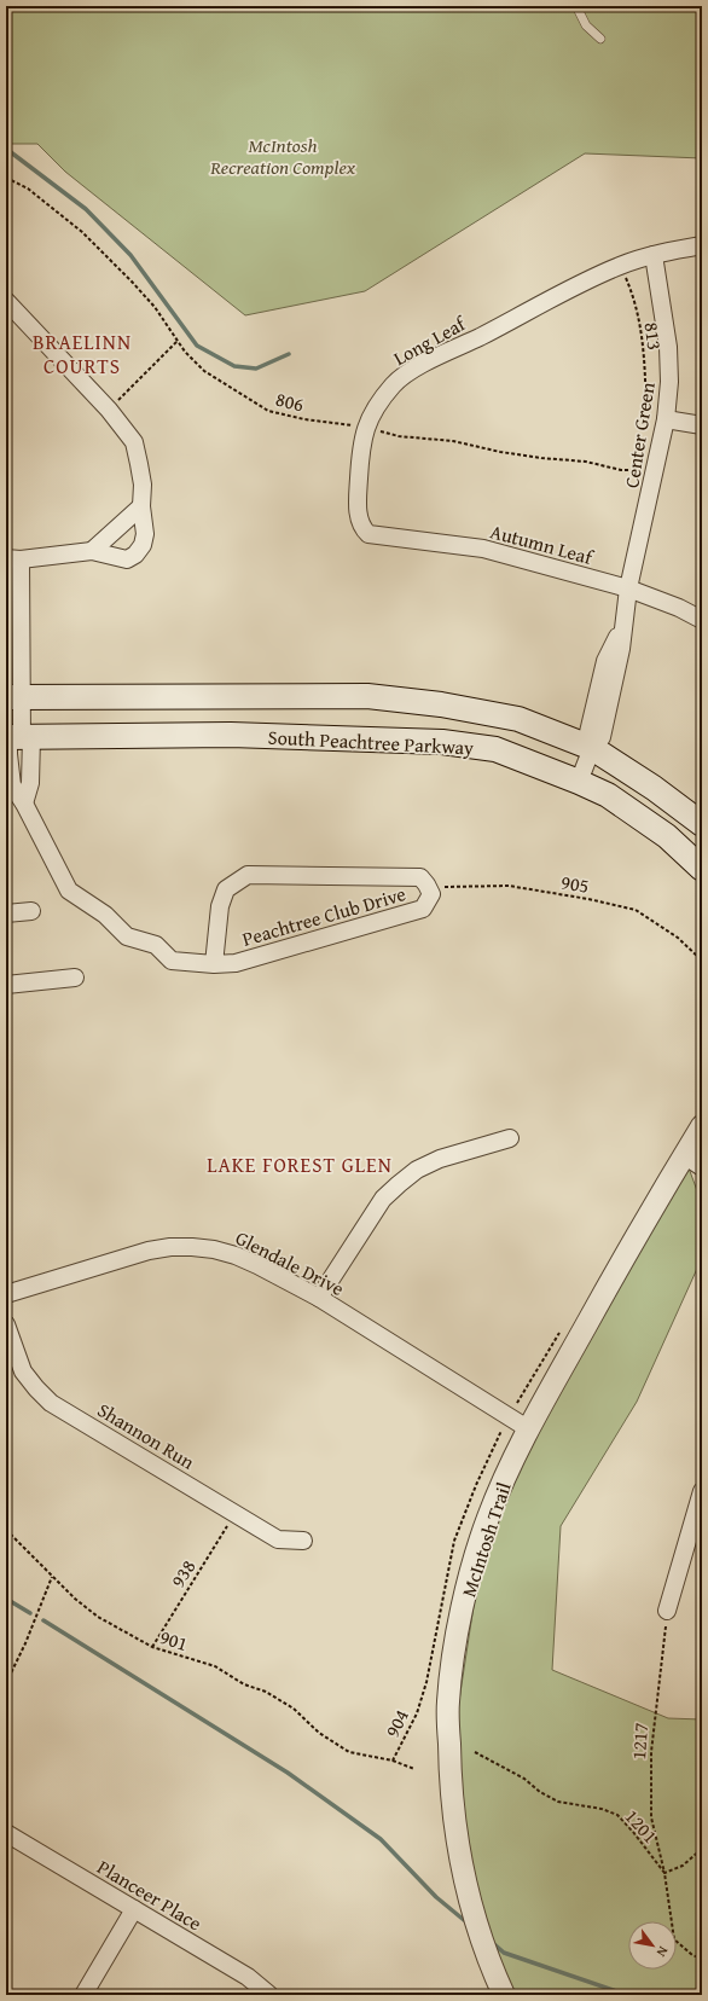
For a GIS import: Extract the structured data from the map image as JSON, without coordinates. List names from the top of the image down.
{
  "streets": {
    "main road": ["South Peachtree Parkway"],
    "street": [
      "Long Leaf",
      "Center Green",
      "Autumn Leaf",
      "Peachtree Club Drive",
      "Glendale Drive",
      "Shannon Run",
      "McIntosh Trail",
      "Planceer Place"
    ],
    "path": [
      "813",
      "806",
      "905",
      "938",
      "901",
      "904",
      "1217",
      "1201"
    ]
  },
  "crossings": [
    ["813", "Long Leaf"],
    ["Long Leaf", "806"],
    ["Long Leaf", "Center Green"],
    ["Long Leaf", "Autumn Leaf"],
    ["806", "Center Green"],
    ["Center Green", "Autumn Leaf"],
    ["Center Green", "South Peachtree Parkway"],
    ["South Peachtree Parkway", "Peachtree Club Drive"],
    ["905", "Peachtree Club Drive"],
    ["Glendale Drive", "McIntosh Trail"],
    ["Shannon Run", "938"],
    ["938", "901"],
    ["901", "904"],
    ["1217", "1201"]
  ],
  "districts": ["BRAELINN COURTS", "LAKE FOREST GLEN"],
  "parks": ["McIntosh Recreation Complex"],
  "north": "bottom right"
}
